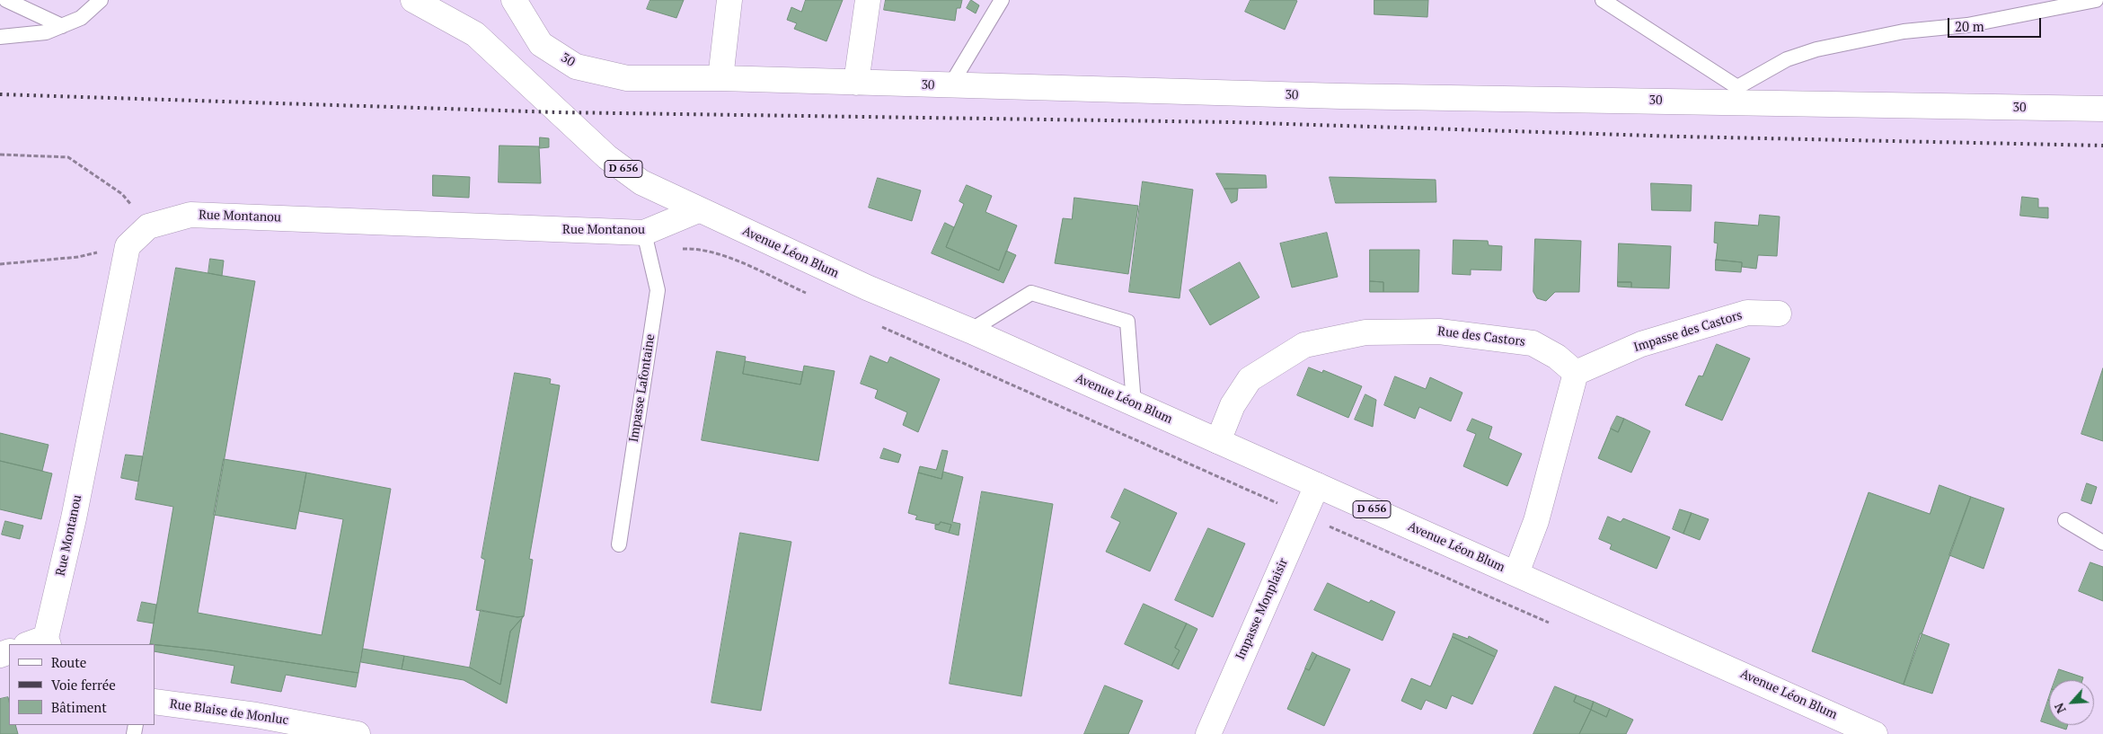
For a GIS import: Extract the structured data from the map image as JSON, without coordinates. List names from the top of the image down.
{
  "streets": {
    "street": [
      "30",
      "D 656",
      "Rue Montanou",
      "Avenue Léon Blum",
      "Impasse des Castors",
      "Rue des Castors",
      "Impasse Monplaisir",
      "Rue Blaise de Monluc"
    ],
    "lane": ["Impasse Lafontaine"]
  },
  "crossings": [
    ["Rue Montanou", "Avenue Léon Blum"],
    ["Rue Montanou", "Impasse Lafontaine"],
    ["Avenue Léon Blum", "Rue des Castors"],
    ["Avenue Léon Blum", "Impasse Monplaisir"],
    ["Impasse des Castors", "Rue des Castors"]
  ],
  "legend": ["Route", "Voie ferrée", "Bâtiment"],
  "scale_bar": "20 m",
  "north": "bottom left"
}
